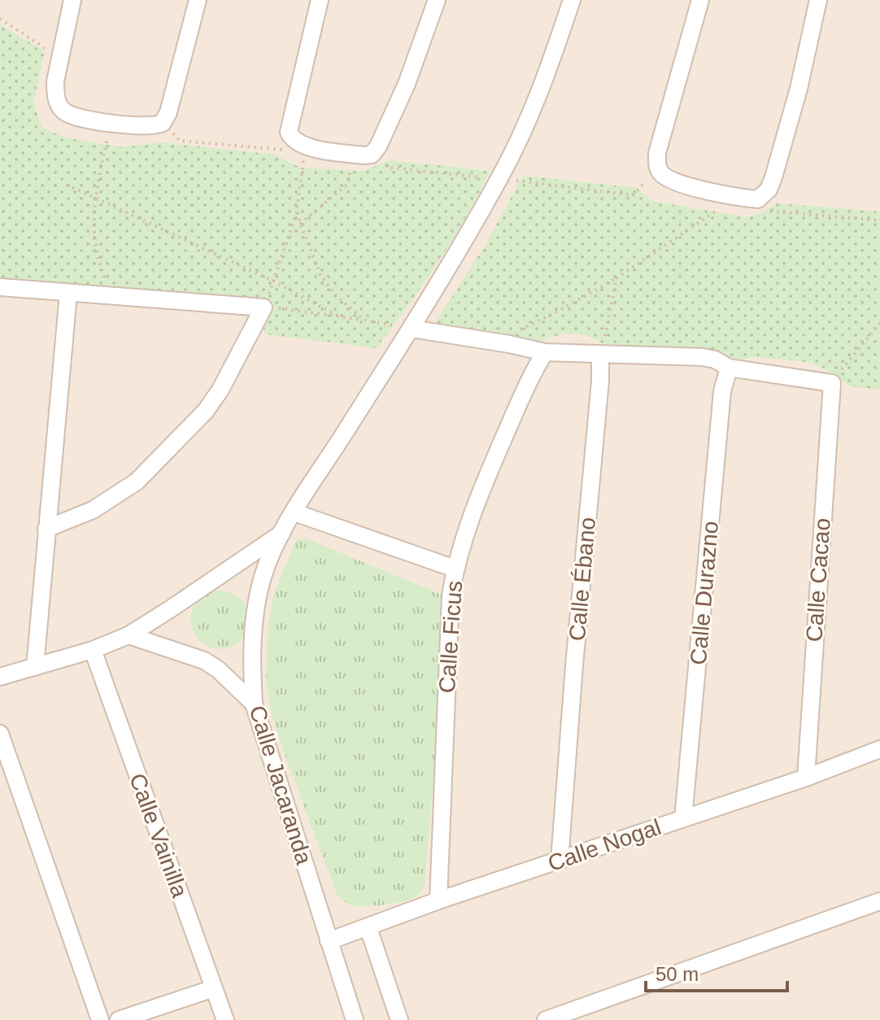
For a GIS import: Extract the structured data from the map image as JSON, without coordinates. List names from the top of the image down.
{
  "streets": {
    "street": [
      "Calle Ébano",
      "Calle Cacao",
      "Calle Durazno",
      "Calle Ficus",
      "Calle Jacaranda",
      "Calle Vainilla",
      "Calle Nogal"
    ]
  },
  "crossings": [
    ["Calle Ébano", "Calle Nogal"],
    ["Calle Cacao", "Calle Nogal"],
    ["Calle Durazno", "Calle Nogal"],
    ["Calle Ficus", "Calle Nogal"],
    ["Calle Jacaranda", "Calle Nogal"]
  ],
  "scale_bar": "50 m"
}
